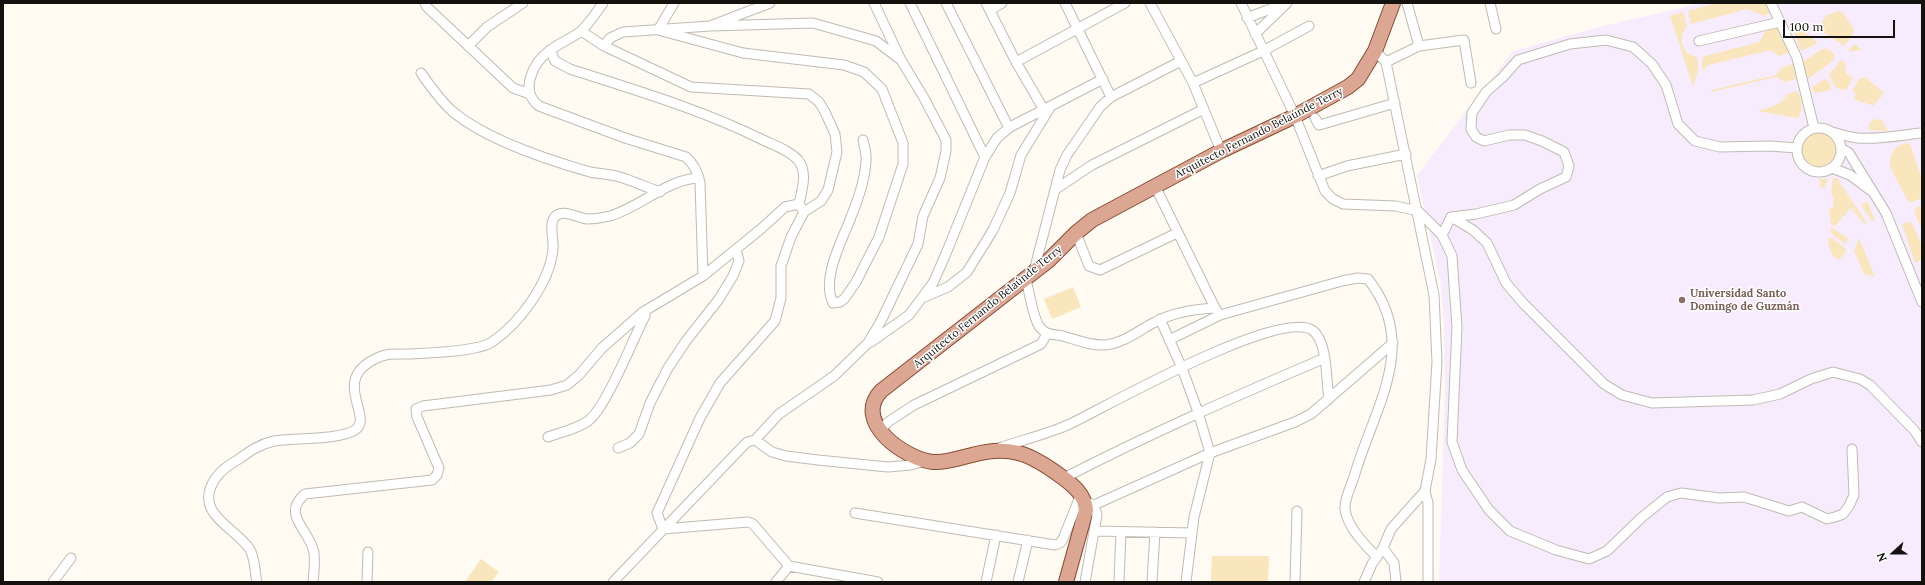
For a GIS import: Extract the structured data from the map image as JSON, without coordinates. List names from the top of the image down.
{
  "streets": {
    "main road": ["Arquitecto Fernando Belaúnde Terry"]
  },
  "places": ["Universidad Santo Domingo de Guzmán"],
  "scale_bar": "100 m",
  "north": "left"
}
